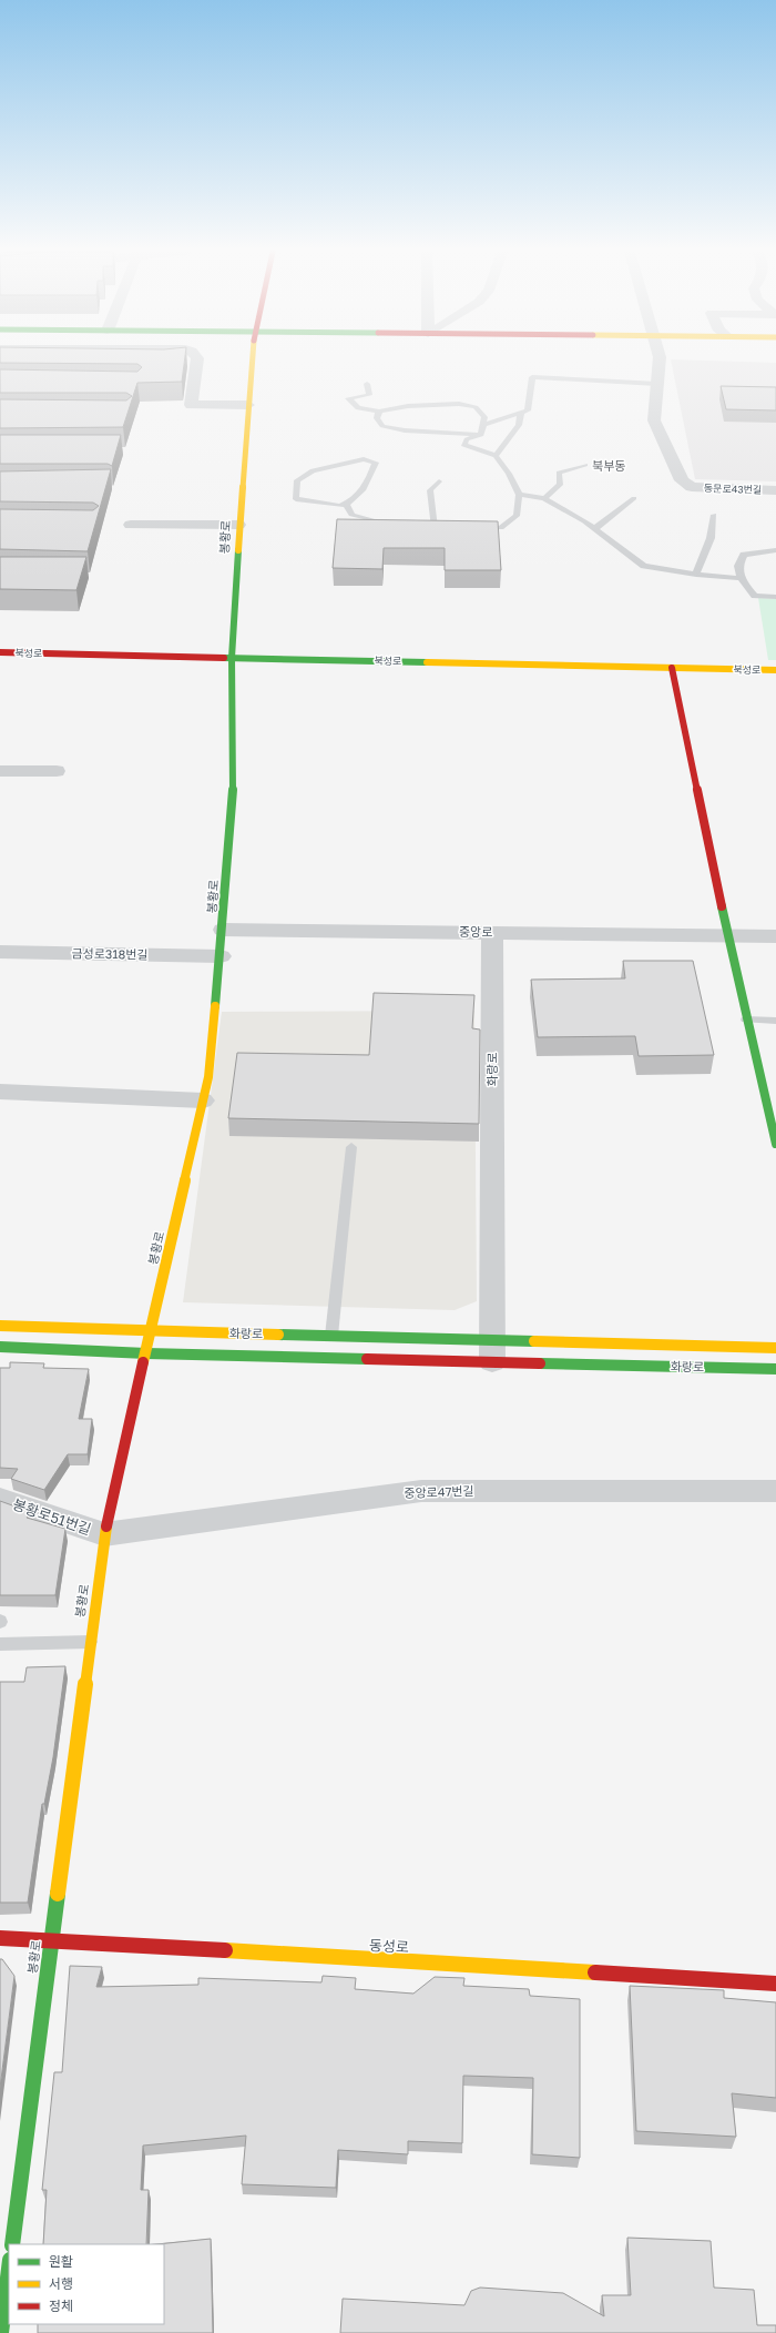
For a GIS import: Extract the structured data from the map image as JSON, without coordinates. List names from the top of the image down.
{
  "streets": {
    "street": [
      "동문로43번길",
      "봉황로",
      "북성로",
      "중앙로",
      "금성로318번길",
      "화랑로",
      "중앙로47번길",
      "봉황로51번길",
      "동성로"
    ]
  },
  "crossings": [
    ["봉황로", "북성로"],
    ["봉황로", "중앙로"],
    ["봉황로", "금성로318번길"],
    ["봉황로", "화랑로"],
    ["봉황로", "중앙로47번길"],
    ["봉황로", "봉황로51번길"],
    ["봉황로", "동성로"],
    ["중앙로", "화랑로"],
    ["중앙로47번길", "봉황로51번길"]
  ],
  "districts": ["북부동"],
  "legend": ["원활", "서행", "정체"]
}
